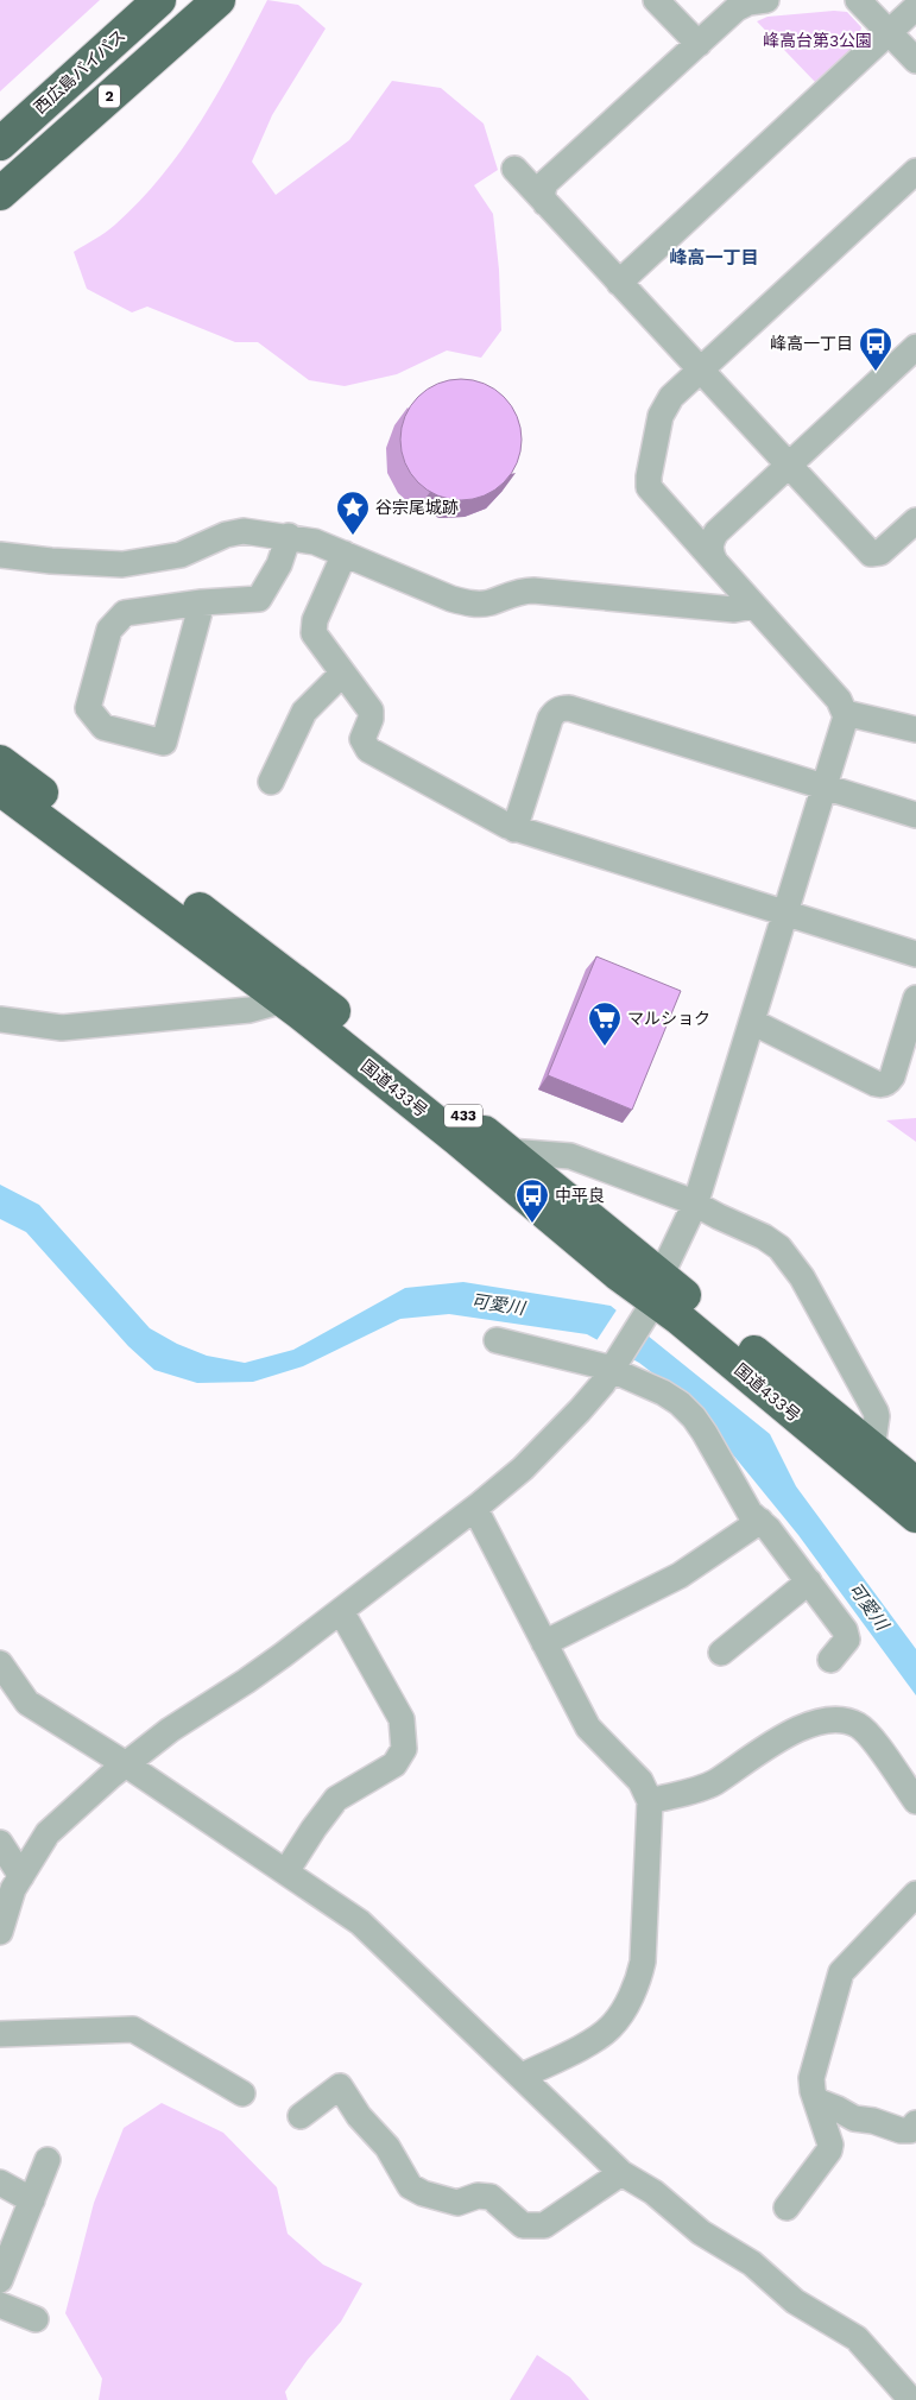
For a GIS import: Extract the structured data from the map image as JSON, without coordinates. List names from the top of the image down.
{
  "streets": {
    "highway": [
      "西広島バイパス",
      "2",
      "国道433号",
      "433"
    ]
  },
  "districts": ["峰高一丁目"],
  "water": ["可愛川"],
  "parks": ["峰高台第3公園"],
  "places": {
    "bus stop": ["峰高一丁目", "中平良"],
    "place": ["谷宗尾城跡"],
    "supermarket": ["マルショク"]
  }
}
